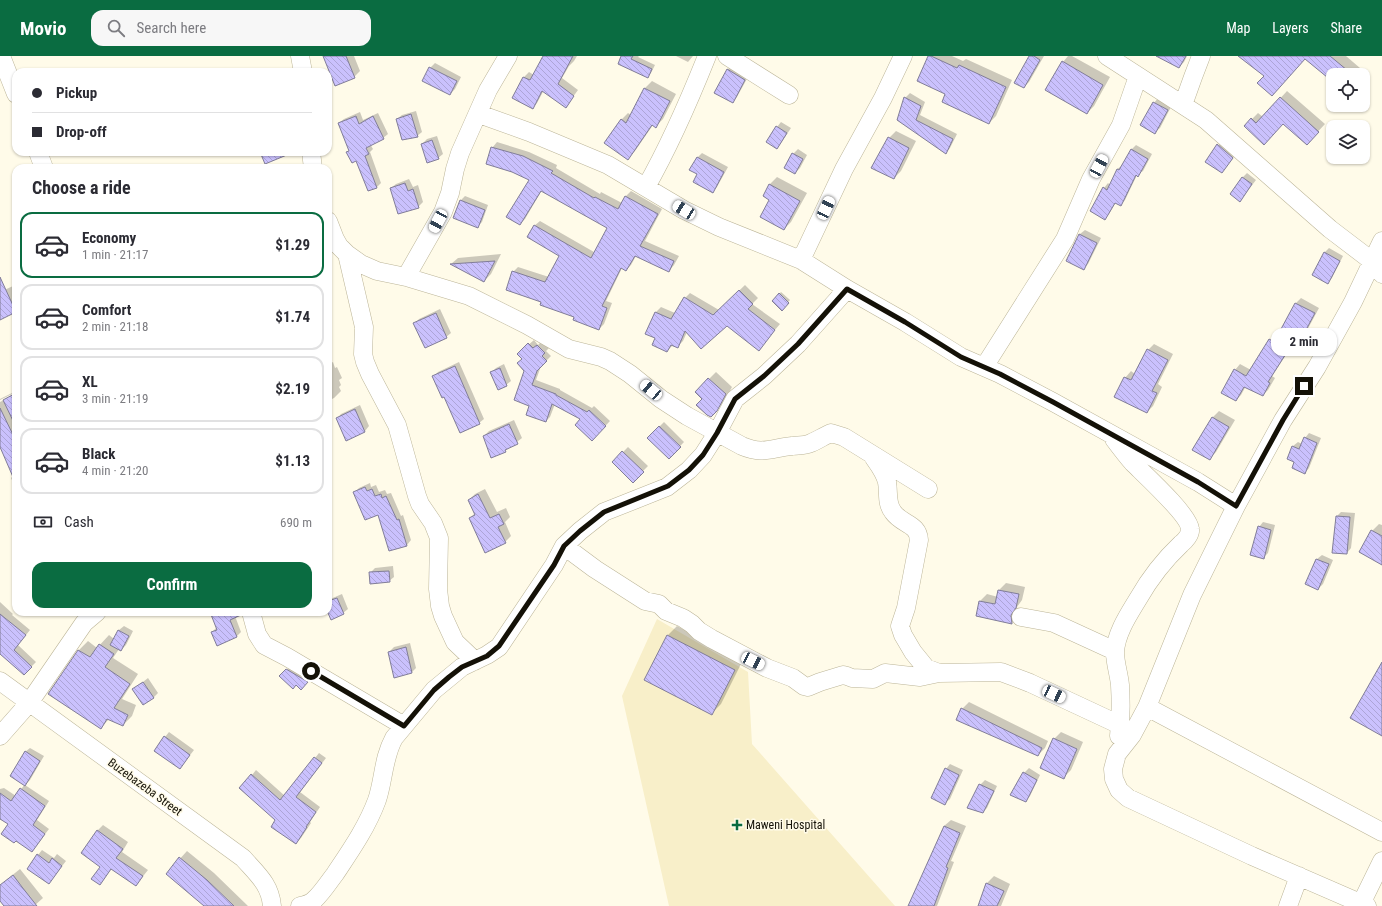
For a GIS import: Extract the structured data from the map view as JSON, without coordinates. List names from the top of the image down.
{
  "streets": {
    "street": ["Buzebazeba Street"]
  },
  "places": {
    "health": ["Maweni Hospital"]
  },
  "page": {
    "header": "Movio",
    "search": "Search here",
    "nav": ["Map", "Layers", "Share"],
    "banner": ["Pickup", "Drop-off"],
    "heading": "Choose a ride",
    "list": [
      {
        "name": "Economy",
        "note": "1 min · 21:17",
        "value": "$1.29"
      },
      {
        "name": "Comfort",
        "note": "2 min · 21:18",
        "value": "$1.74"
      },
      {
        "name": "XL",
        "note": "3 min · 21:19",
        "value": "$2.19"
      },
      {
        "name": "Black",
        "note": "4 min · 21:20",
        "value": "$1.13"
      }
    ],
    "bubble": "2 min",
    "pay": ["Cash", "690 m"],
    "buttons": "Confirm"
  }
}
